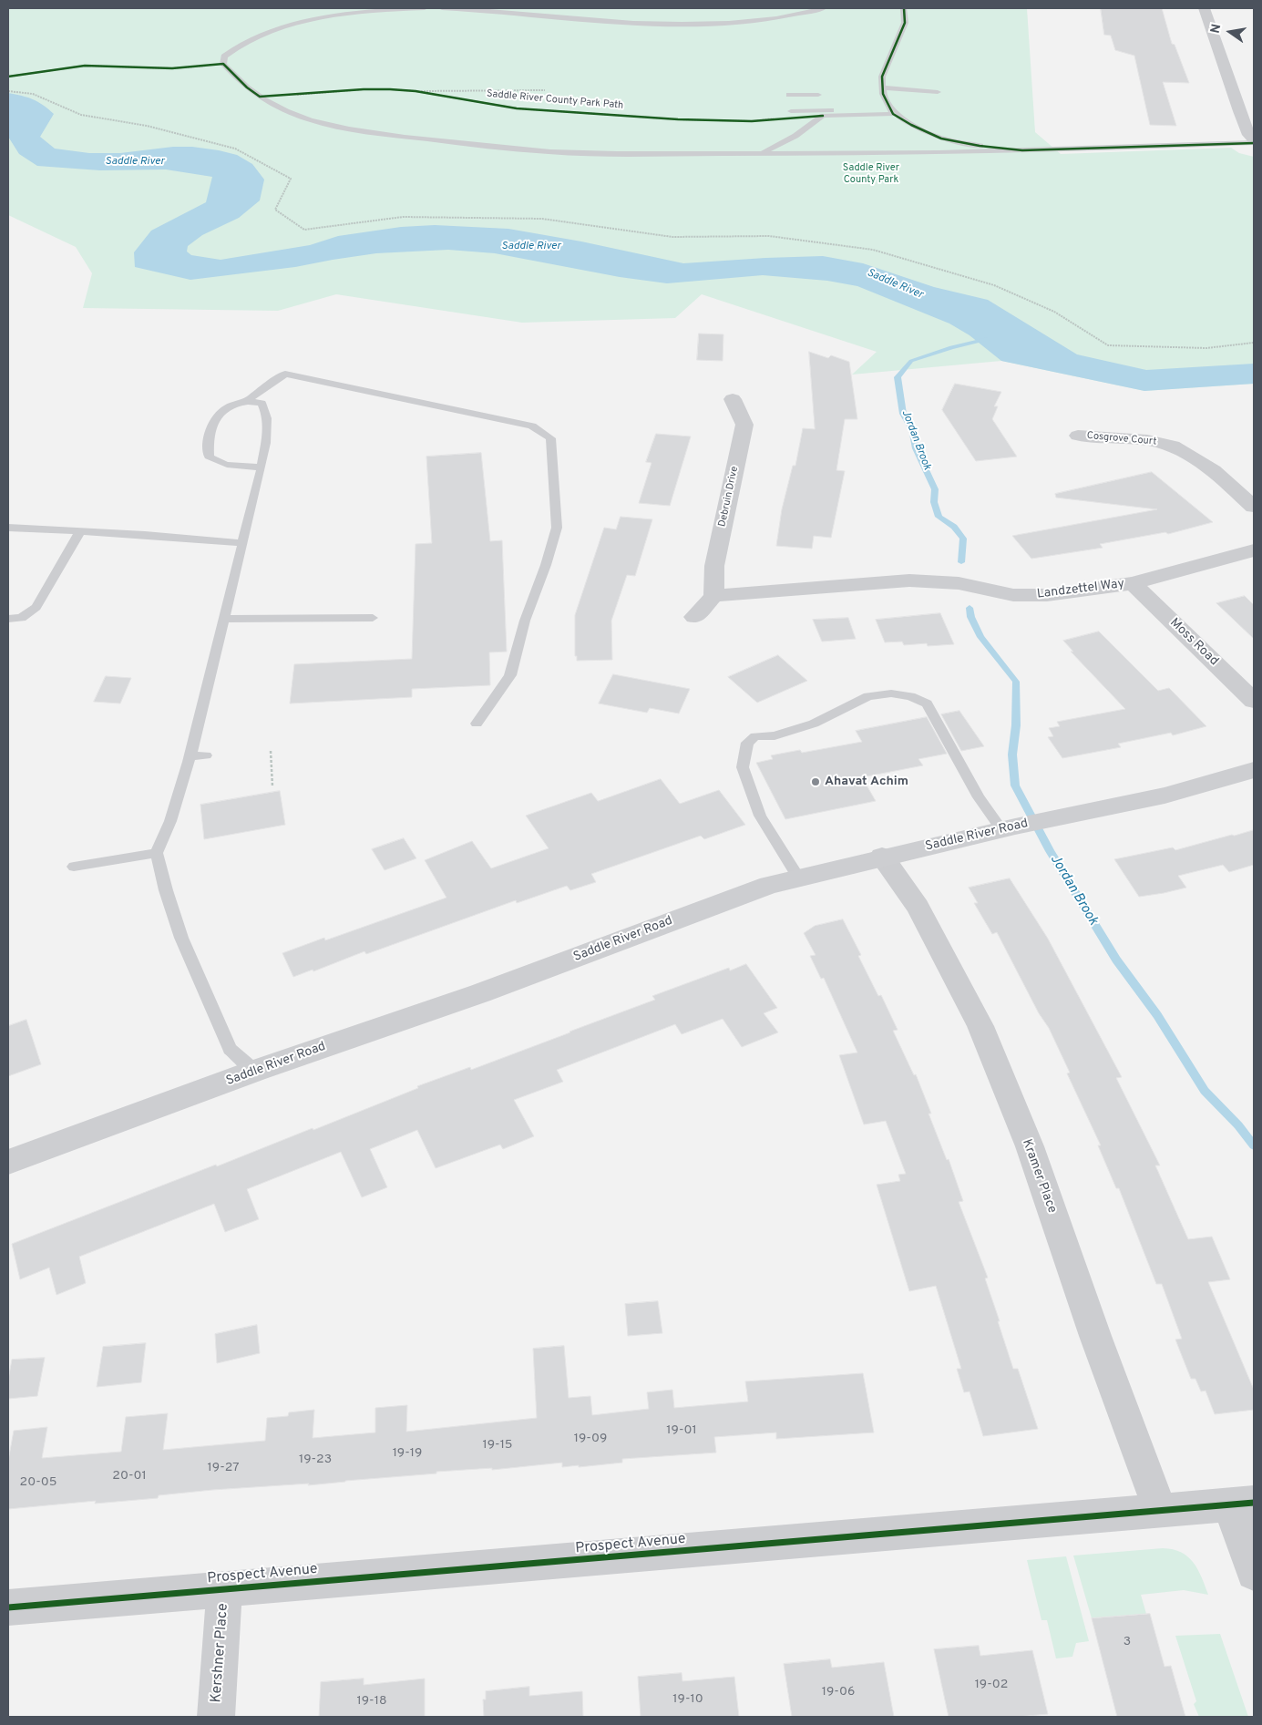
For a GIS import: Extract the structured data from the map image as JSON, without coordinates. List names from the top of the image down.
{
  "streets": {
    "main road": ["Saddle River Road"],
    "street": [
      "Cosgrove Court",
      "Debruin Drive",
      "Landzettel Way",
      "Moss Road",
      "Kramer Place",
      "Prospect Avenue",
      "Kershner Place"
    ],
    "cycle path": ["Saddle River County Park Path"]
  },
  "crossings": [
    ["Debruin Drive", "Landzettel Way"],
    ["Landzettel Way", "Moss Road"],
    ["Saddle River Road", "Kramer Place"],
    ["Kramer Place", "Prospect Avenue"],
    ["Prospect Avenue", "Kershner Place"]
  ],
  "water": ["Saddle River", "Jordan Brook"],
  "parks": ["Saddle River County Park"],
  "places": ["Ahavat Achim"],
  "house_numbers": [
    "19-01",
    "19-09",
    "19-15",
    "19-19",
    "19-23",
    "19-27",
    "20-01",
    "20-05",
    "3",
    "19-02",
    "19-06",
    "19-10",
    "19-18"
  ],
  "north": "left"
}
